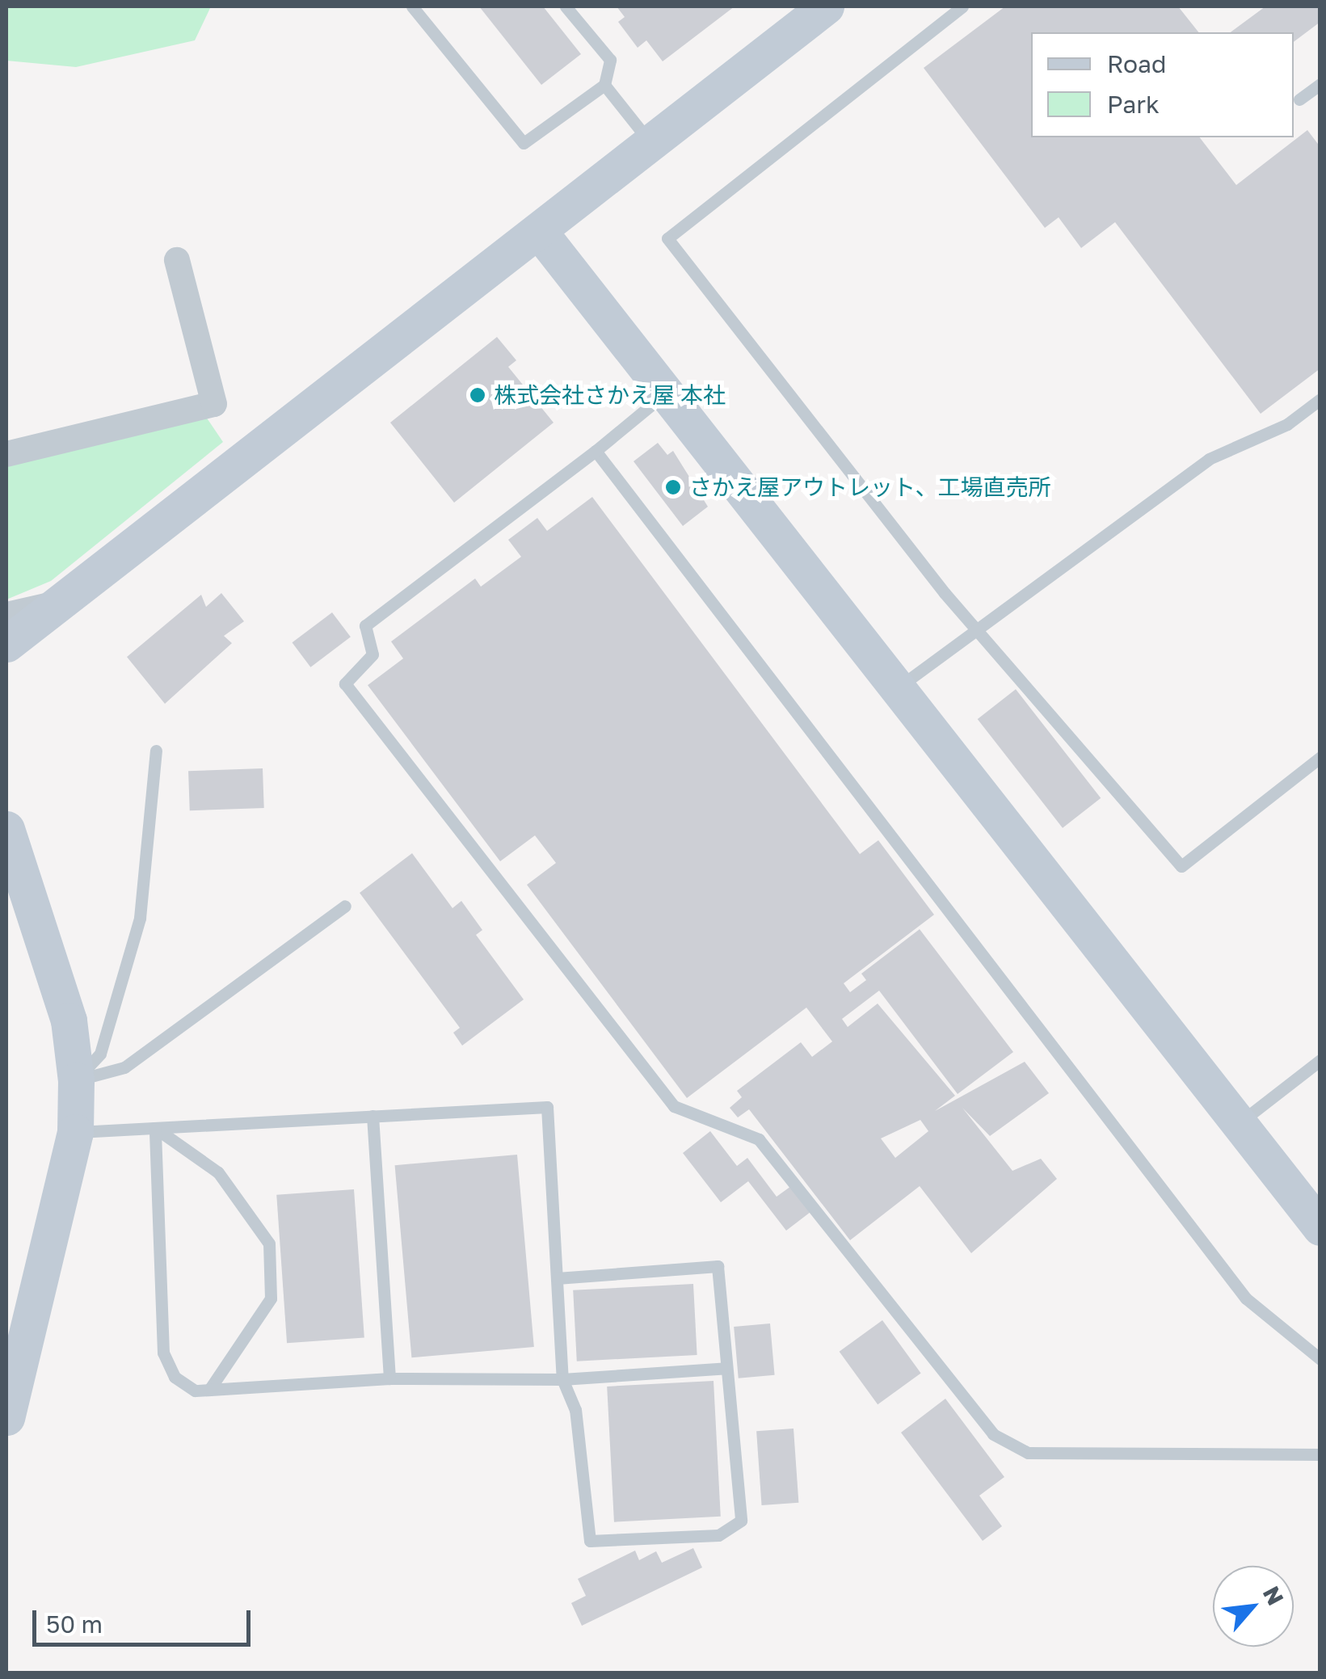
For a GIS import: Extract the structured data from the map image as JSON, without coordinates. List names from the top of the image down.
{
  "places": ["株式会社さかえ屋 本社", "さかえ屋アウトレット、工場直売所"],
  "legend": ["Road", "Park"],
  "scale_bar": "50 m",
  "north": "top right"
}
